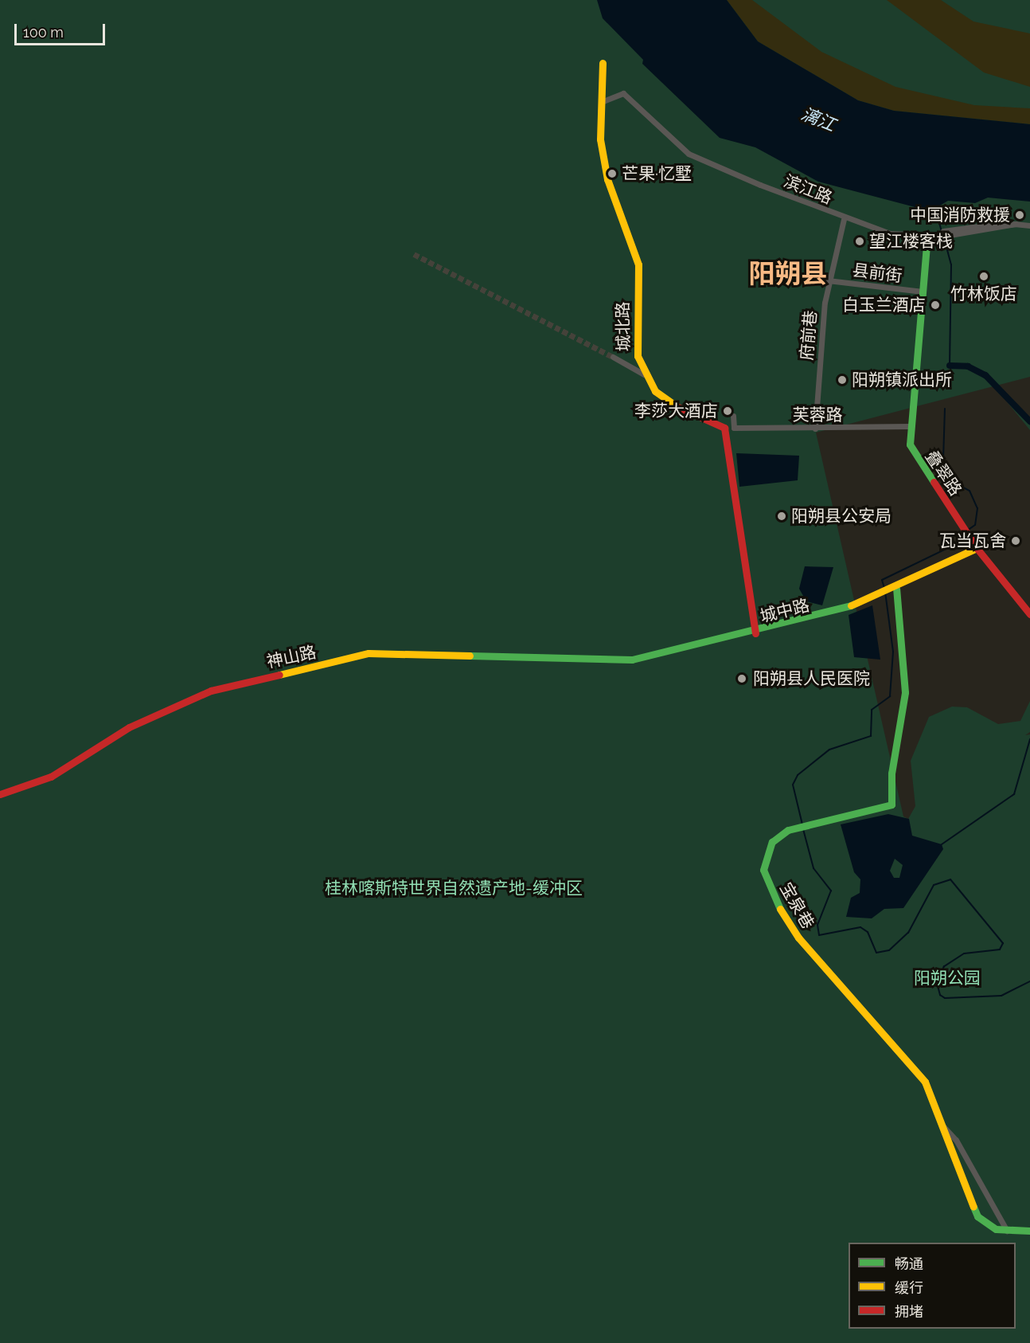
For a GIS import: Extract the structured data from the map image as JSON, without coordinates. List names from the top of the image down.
{
  "streets": {
    "street": [
      "滨江路",
      "县前街",
      "城北路",
      "府前巷",
      "芙蓉路",
      "叠翠路",
      "城中路",
      "神山路",
      "宝泉巷"
    ]
  },
  "crossings": [
    ["滨江路", "城北路"],
    ["滨江路", "府前巷"],
    ["滨江路", "叠翠路"],
    ["县前街", "府前巷"],
    ["县前街", "叠翠路"],
    ["城北路", "芙蓉路"],
    ["府前巷", "芙蓉路"],
    ["芙蓉路", "叠翠路"],
    ["叠翠路", "城中路"],
    ["城中路", "神山路"],
    ["城中路", "宝泉巷"]
  ],
  "districts": ["阳朔县"],
  "water": ["漓江"],
  "parks": ["桂林喀斯特世界自然遗产地-缓冲区", "阳朔公园"],
  "places": [
    "芒果·忆墅",
    "中国消防救援",
    "望江楼客栈",
    "竹林饭店",
    "白玉兰酒店",
    "阳朔镇派出所",
    "李莎大酒店",
    "阳朔县公安局",
    "瓦当瓦舍",
    "阳朔县人民医院"
  ],
  "legend": ["畅通", "缓行", "拥堵"],
  "scale_bar": "100 m"
}
